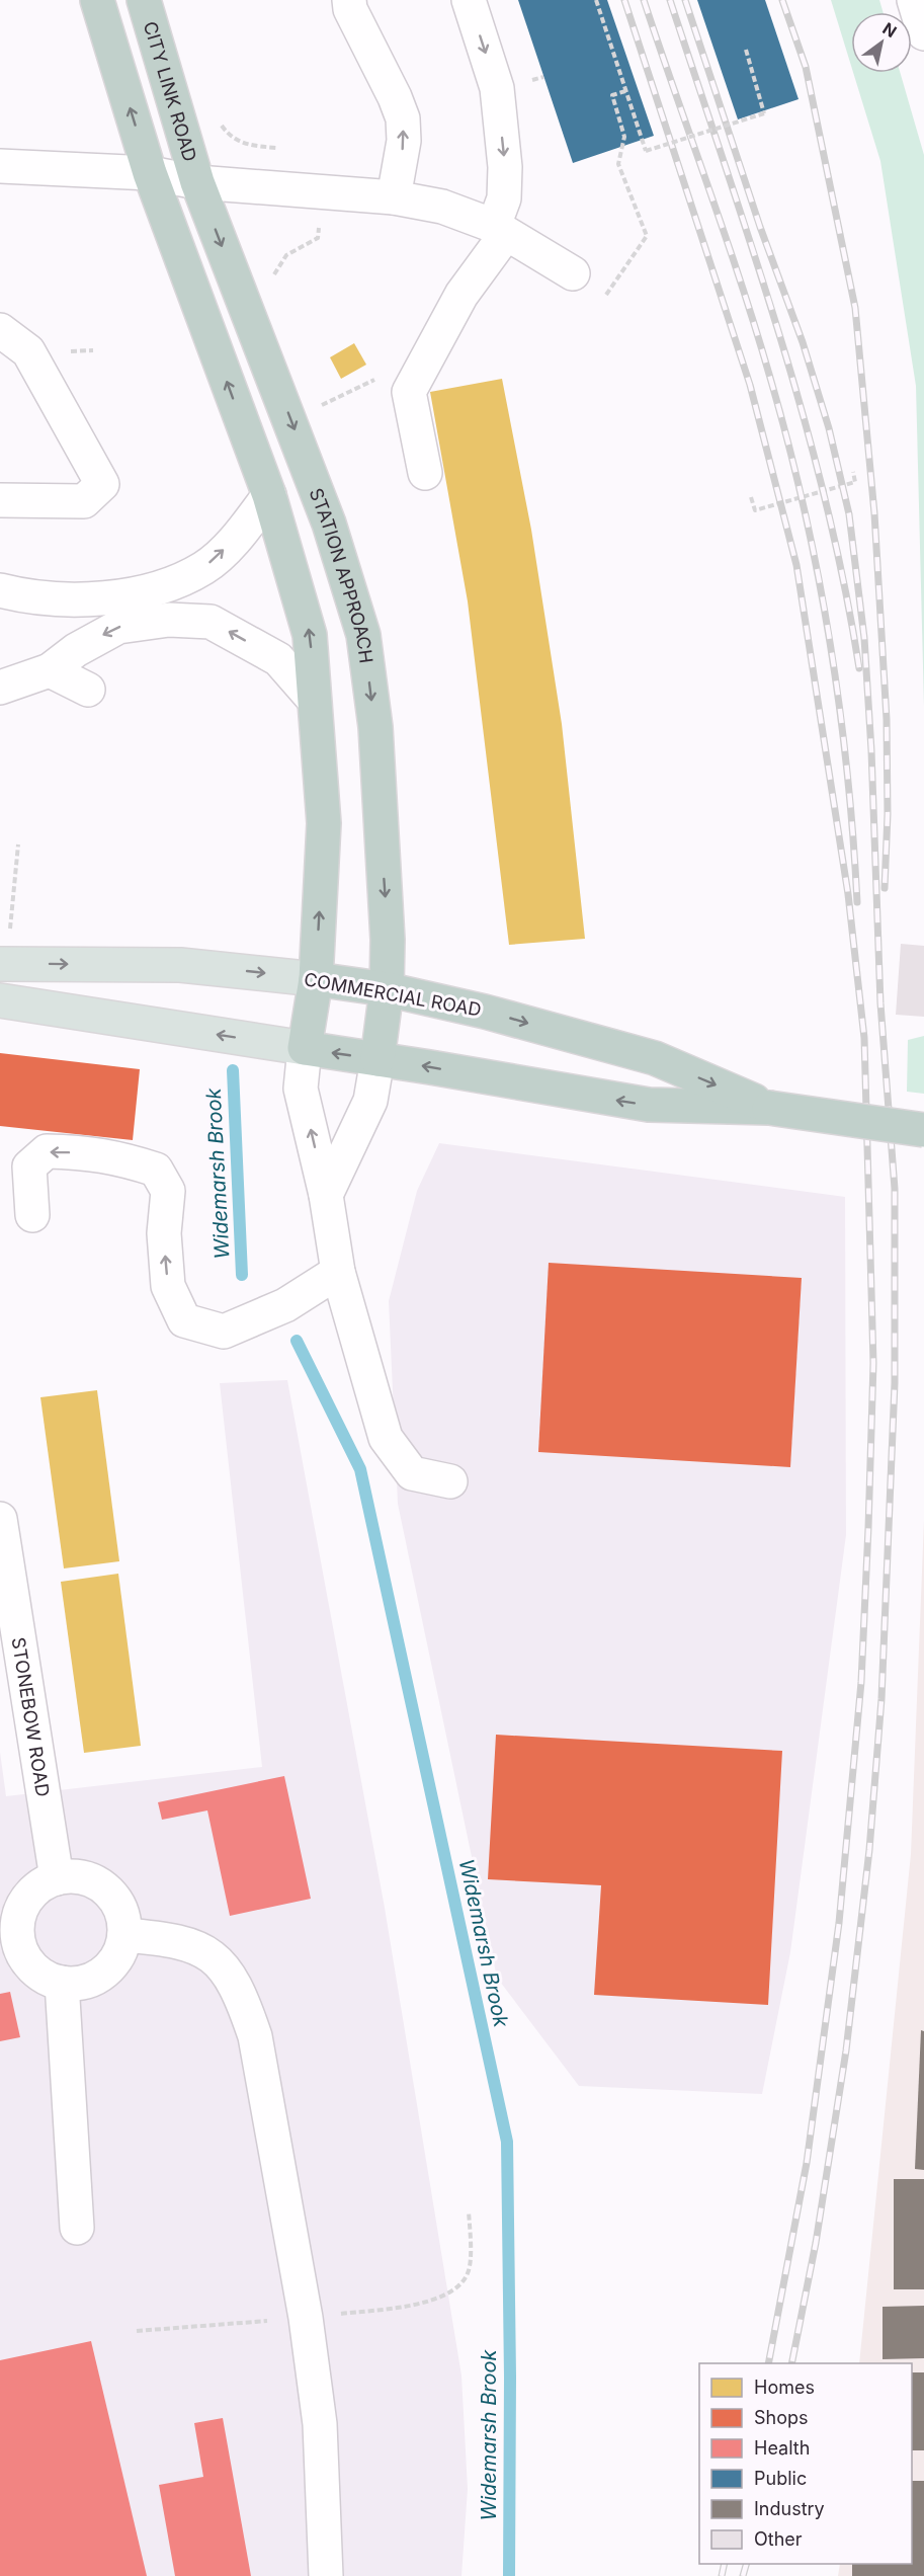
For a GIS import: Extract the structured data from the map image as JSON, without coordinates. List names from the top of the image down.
{
  "streets": {
    "highway": ["CITY LINK ROAD", "STATION APPROACH", "COMMERCIAL ROAD"],
    "street": ["STONEBOW ROAD"]
  },
  "crossings": [
    ["CITY LINK ROAD", "STATION APPROACH"],
    ["STATION APPROACH", "COMMERCIAL ROAD"]
  ],
  "water": ["Widemarsh Brook"],
  "legend": [
    "Homes",
    "Shops",
    "Health",
    "Public",
    "Industry",
    "Other"
  ],
  "north": "top right"
}
